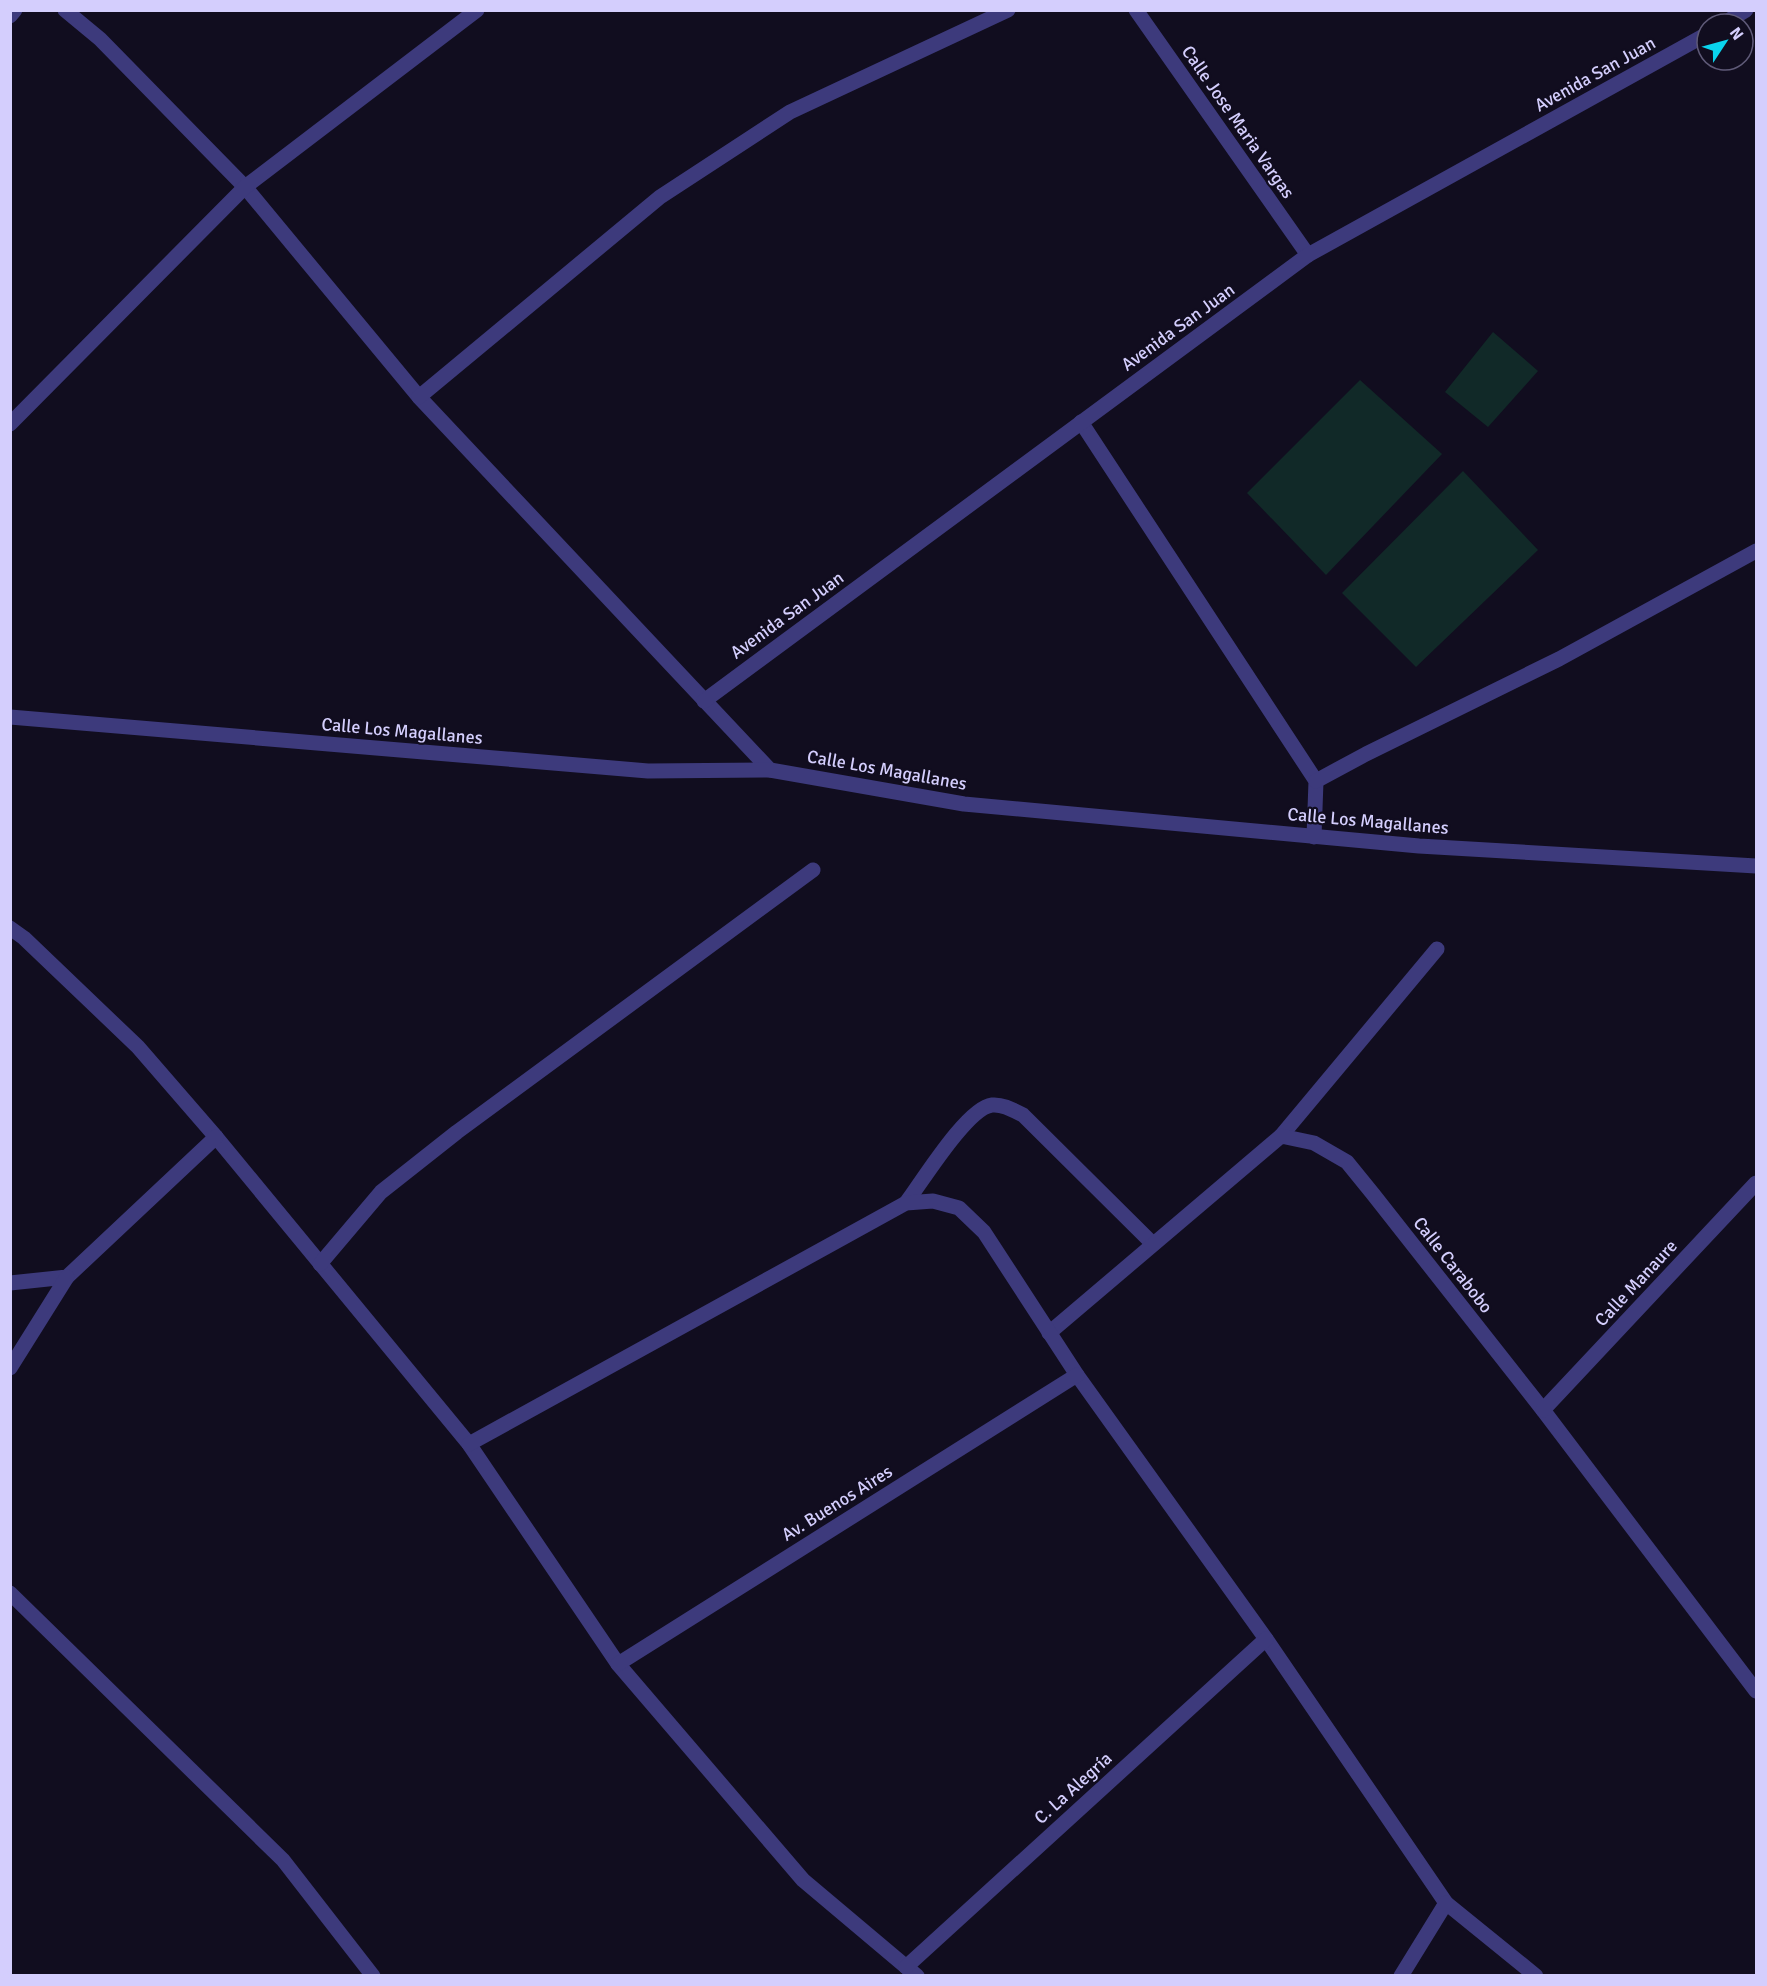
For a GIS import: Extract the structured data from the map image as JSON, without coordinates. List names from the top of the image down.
{
  "streets": {
    "street": [
      "Avenida San Juan",
      "Calle Jose Maria Vargas",
      "Calle Los Magallanes",
      "Calle Carabobo",
      "Calle Manaure",
      "Av. Buenos Aires",
      "C. La Alegría"
    ]
  },
  "crossings": [
    ["Avenida San Juan", "Calle Jose Maria Vargas"],
    ["Calle Carabobo", "Calle Manaure"]
  ],
  "north": "top right"
}
